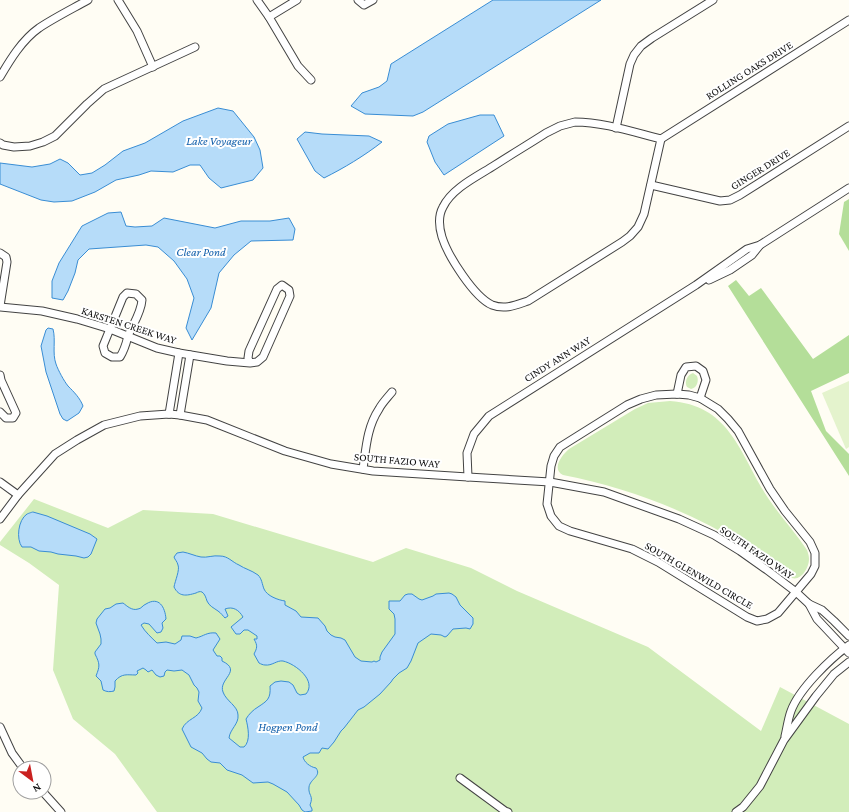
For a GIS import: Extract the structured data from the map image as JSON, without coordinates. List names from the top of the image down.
{
  "streets": {
    "street": [
      "ROLLING OAKS DRIVE",
      "GINGER DRIVE",
      "KARSTEN CREEK WAY",
      "CINDY ANN WAY",
      "SOUTH FAZIO WAY",
      "SOUTH GLENWILD CIRCLE"
    ]
  },
  "crossings": [
    ["CINDY ANN WAY", "SOUTH FAZIO WAY"],
    ["SOUTH FAZIO WAY", "SOUTH GLENWILD CIRCLE"]
  ],
  "water": ["Lake Voyageur", "Clear Pond", "Hogpen Pond"],
  "north": "bottom right"
}
